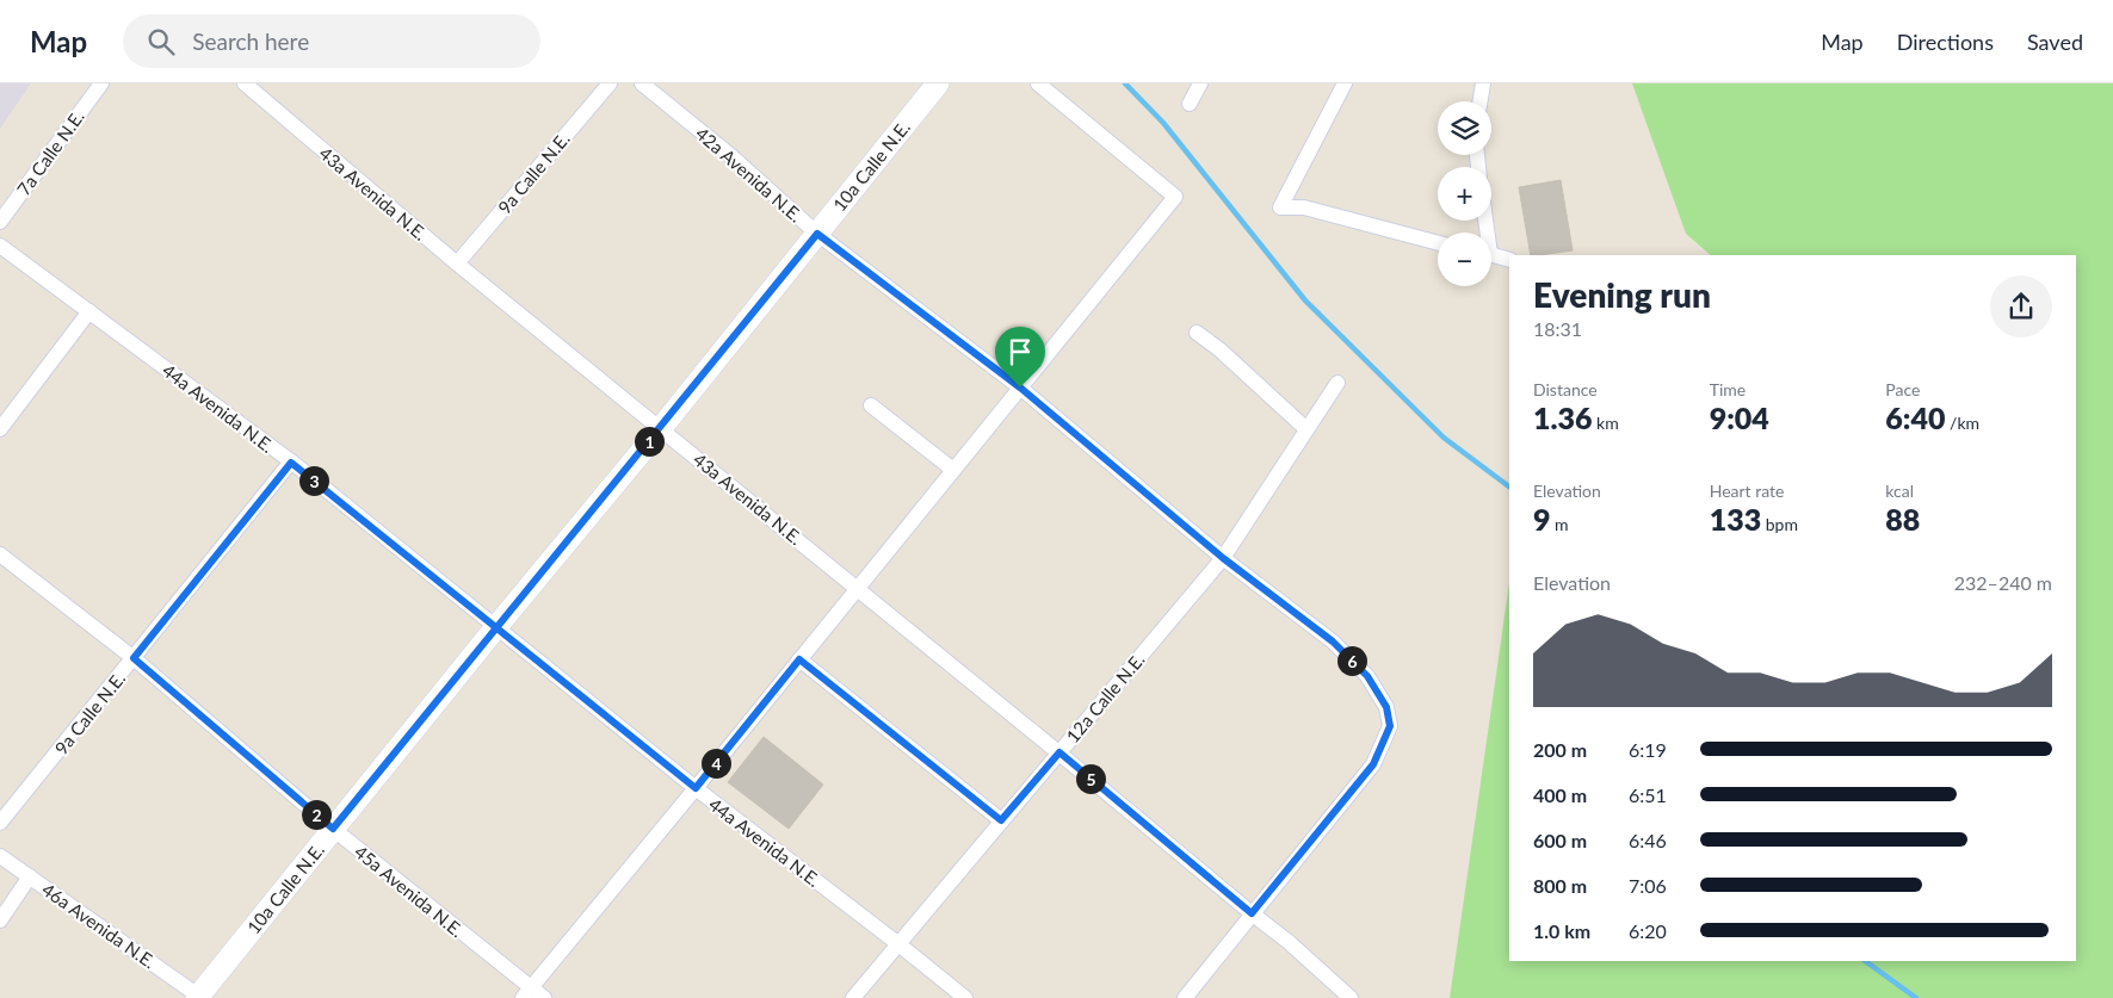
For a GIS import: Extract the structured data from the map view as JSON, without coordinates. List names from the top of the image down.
{
  "streets": {
    "street": [
      "7a Calle N.E.",
      "10a Calle N.E.",
      "9a Calle N.E.",
      "42a Avenida N.E.",
      "43a Avenida N.E.",
      "44a Avenida N.E.",
      "12a Calle N.E.",
      "45a Avenida N.E.",
      "46a Avenida N.E."
    ]
  },
  "crossings": [
    ["10a Calle N.E.", "42a Avenida N.E."],
    ["10a Calle N.E.", "43a Avenida N.E."],
    ["10a Calle N.E.", "44a Avenida N.E."],
    ["10a Calle N.E.", "45a Avenida N.E."],
    ["10a Calle N.E.", "46a Avenida N.E."],
    ["9a Calle N.E.", "43a Avenida N.E."],
    ["9a Calle N.E.", "44a Avenida N.E."],
    ["9a Calle N.E.", "45a Avenida N.E."],
    ["42a Avenida N.E.", "43a Avenida N.E."],
    ["42a Avenida N.E.", "12a Calle N.E."],
    ["43a Avenida N.E.", "12a Calle N.E."],
    ["44a Avenida N.E.", "12a Calle N.E."]
  ],
  "page": {
    "header": "Map",
    "search": "Search here",
    "nav": ["Map", "Directions", "Saved"],
    "map_buttons": ["+", "−"],
    "heading": ["Evening run", "18:31"],
    "stats": [
      ["Distance", "1.36 km"],
      ["Time", "9:04"],
      ["Pace", "6:40 /km"],
      ["Elevation", "9 m"],
      ["Heart rate", "133 bpm"],
      ["kcal", "88"]
    ],
    "pins": [
      "1",
      "3",
      "6",
      "4",
      "5",
      "2"
    ],
    "chart": ["Elevation", "232–240 m"],
    "list": [
      {
        "name": "200 m",
        "note": "6:19"
      },
      {
        "name": "400 m",
        "note": "6:51"
      },
      {
        "name": "600 m",
        "note": "6:46"
      },
      {
        "name": "800 m",
        "note": "7:06"
      },
      {
        "name": "1.0 km",
        "note": "6:20"
      }
    ]
  }
}
